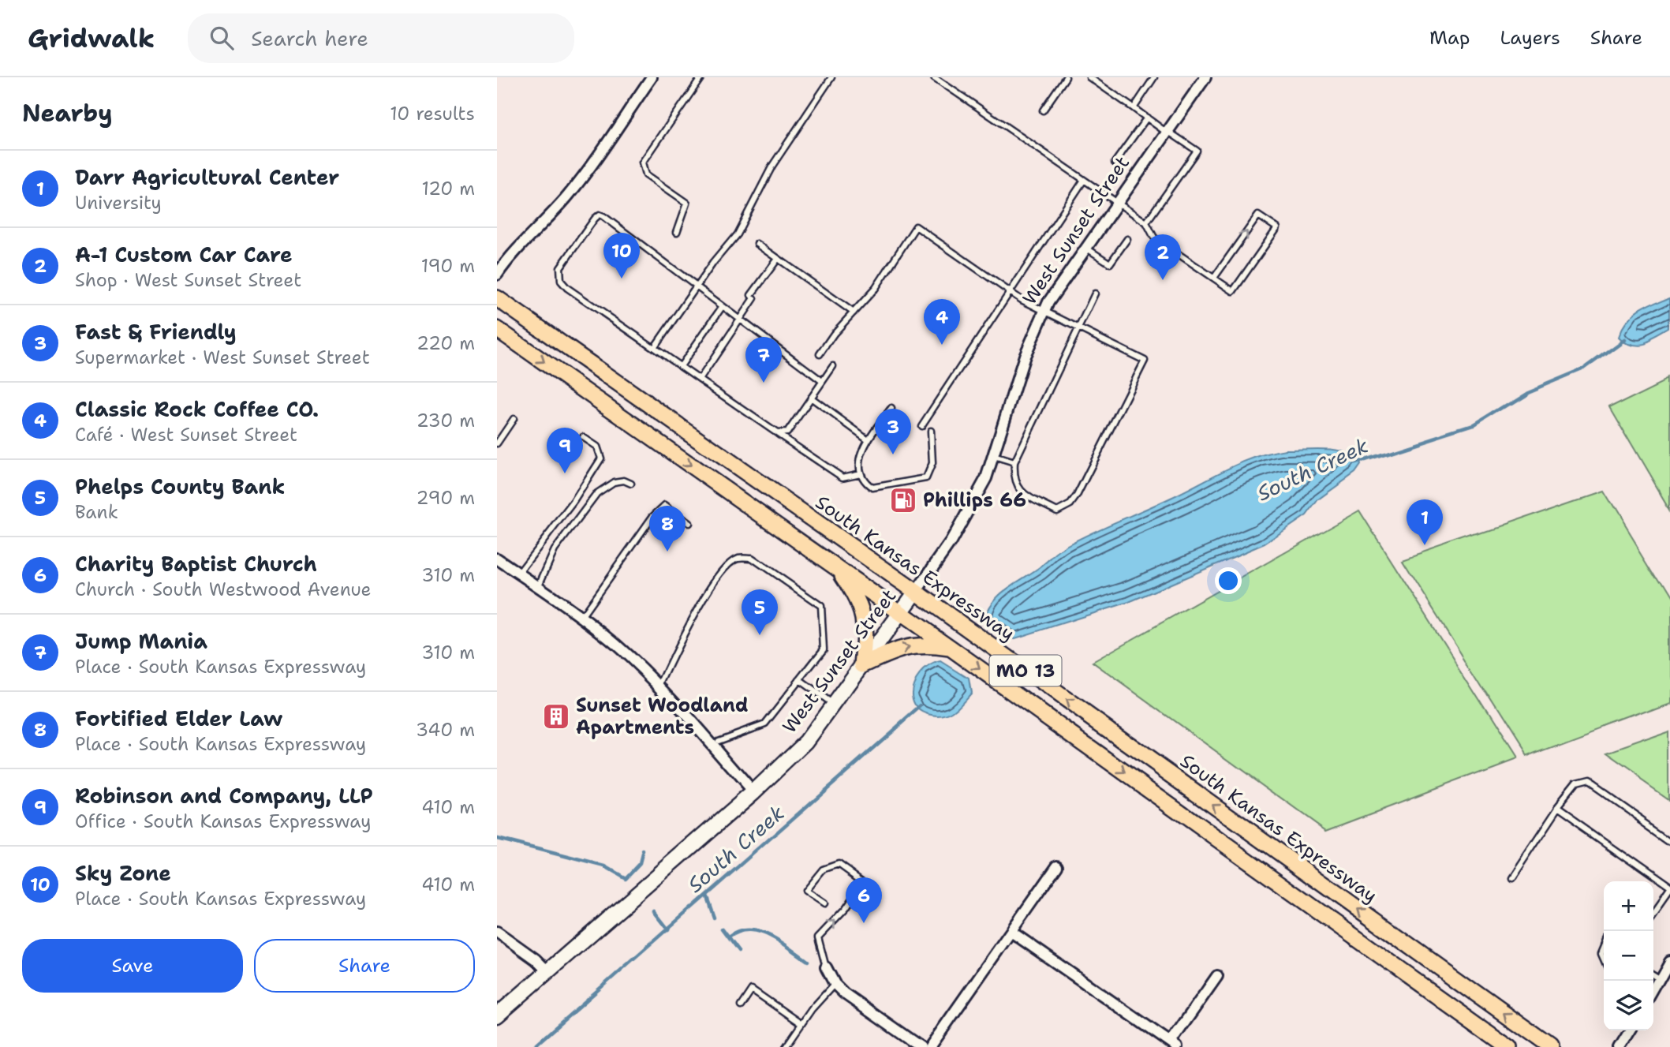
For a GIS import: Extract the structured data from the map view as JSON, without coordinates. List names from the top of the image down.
{
  "streets": {
    "main road": ["West Sunset Street", "South Kansas Expressway", "MO 13"]
  },
  "crossings": [
    ["West Sunset Street", "South Kansas Expressway"],
    ["West Sunset Street", "MO 13"]
  ],
  "water": ["South Creek"],
  "places": {
    "fuel station": ["Phillips 66"],
    "building": ["Sunset Woodland Apartments"]
  },
  "page": {
    "header": "Gridwalk",
    "search": "Search here",
    "nav": ["Map", "Layers", "Share"],
    "heading": ["Nearby", "10 results"],
    "list": [
      {
        "mark": "1",
        "name": "Darr Agricultural Center",
        "note": "University",
        "value": "120 m"
      },
      {
        "mark": "2",
        "name": "A-1 Custom Car Care",
        "note": "Shop · West Sunset Street",
        "value": "190 m"
      },
      {
        "mark": "3",
        "name": "Fast & Friendly",
        "note": "Supermarket · West Sunset Street",
        "value": "220 m"
      },
      {
        "mark": "4",
        "name": "Classic Rock Coffee CO.",
        "note": "Café · West Sunset Street",
        "value": "230 m"
      },
      {
        "mark": "5",
        "name": "Phelps County Bank",
        "note": "Bank",
        "value": "290 m"
      },
      {
        "mark": "6",
        "name": "Charity Baptist Church",
        "note": "Church · South Westwood Avenue",
        "value": "310 m"
      },
      {
        "mark": "7",
        "name": "Jump Mania",
        "note": "Place · South Kansas Expressway",
        "value": "310 m"
      },
      {
        "mark": "8",
        "name": "Fortified Elder Law",
        "note": "Place · South Kansas Expressway",
        "value": "340 m"
      },
      {
        "mark": "9",
        "name": "Robinson and Company, LLP",
        "note": "Office · South Kansas Expressway",
        "value": "410 m"
      },
      {
        "mark": "10",
        "name": "Sky Zone",
        "note": "Place · South Kansas Expressway",
        "value": "410 m"
      }
    ],
    "pins": [
      "10",
      "2",
      "4",
      "7",
      "3",
      "9",
      "1",
      "8",
      "5",
      "6"
    ],
    "map_buttons": ["+", "−"],
    "buttons": ["Save", "Share"]
  }
}
